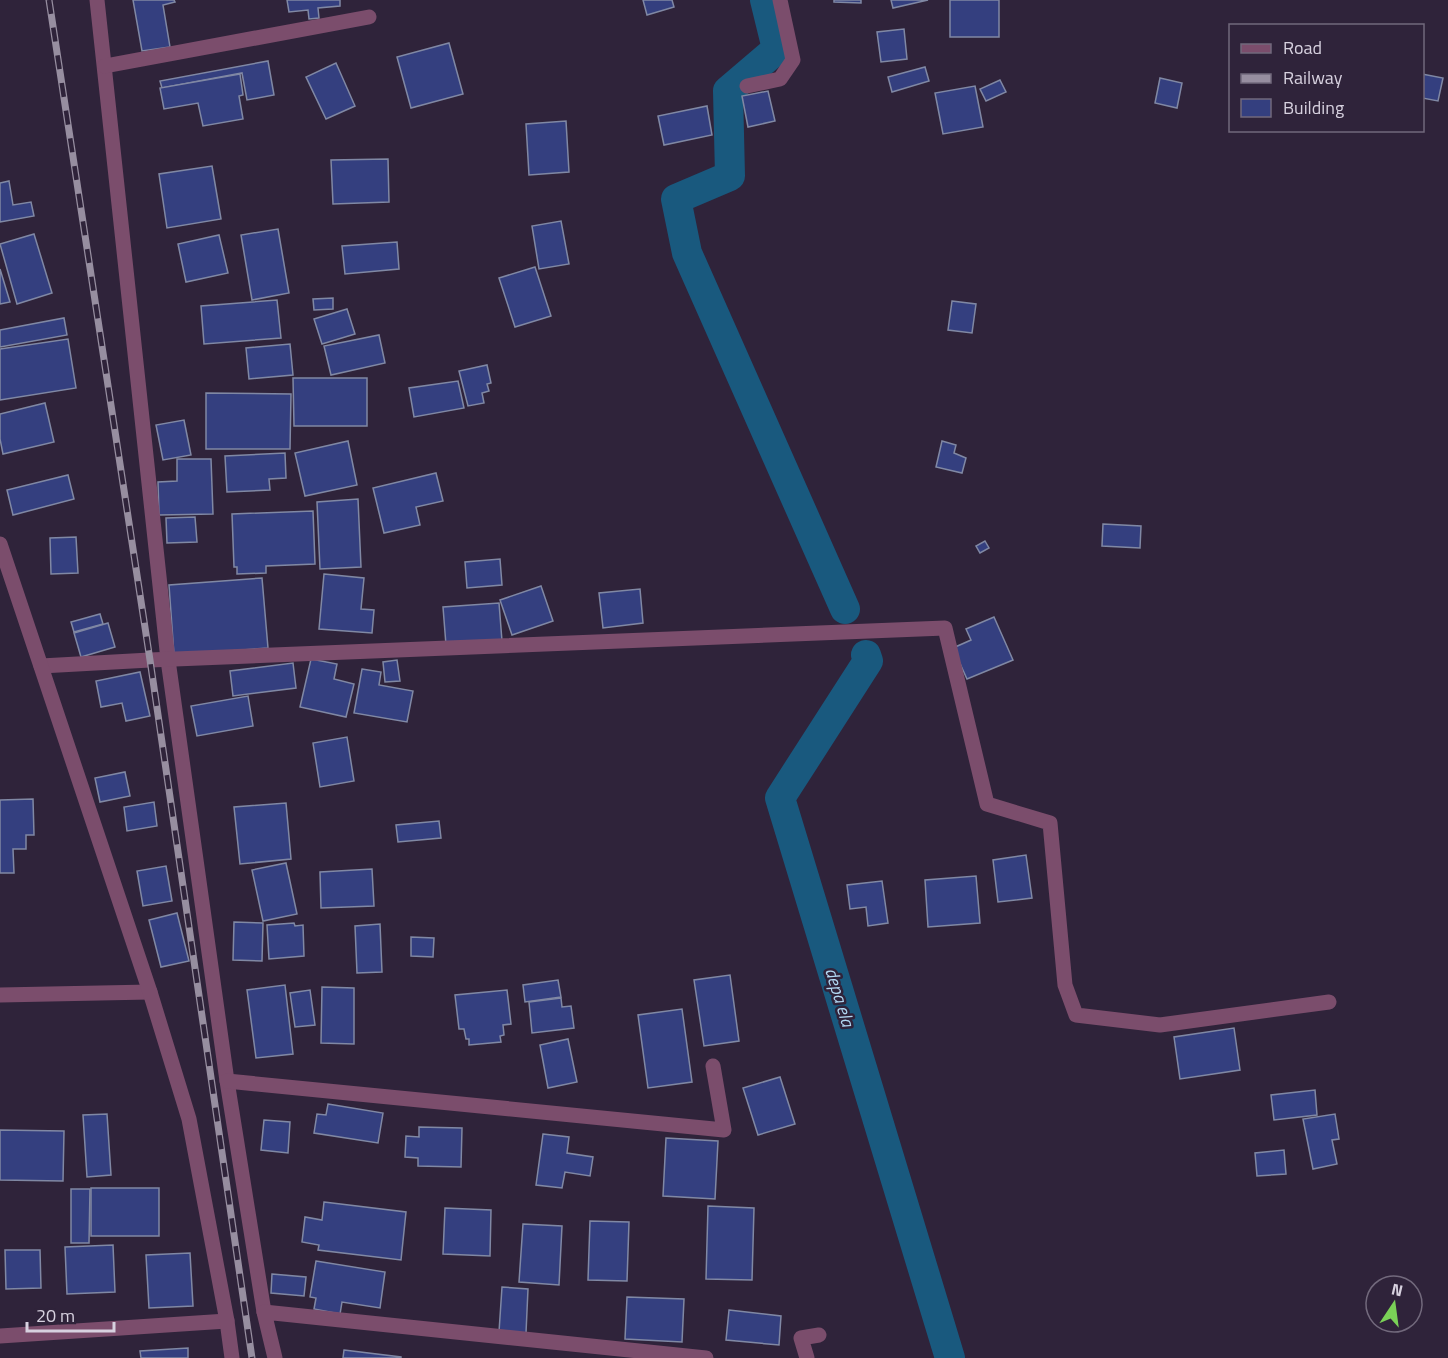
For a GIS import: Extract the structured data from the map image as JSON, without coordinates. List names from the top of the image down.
{
  "water": ["depa ela"],
  "legend": ["Road", "Railway", "Building"],
  "scale_bar": "20 m",
  "north": "top"
}
